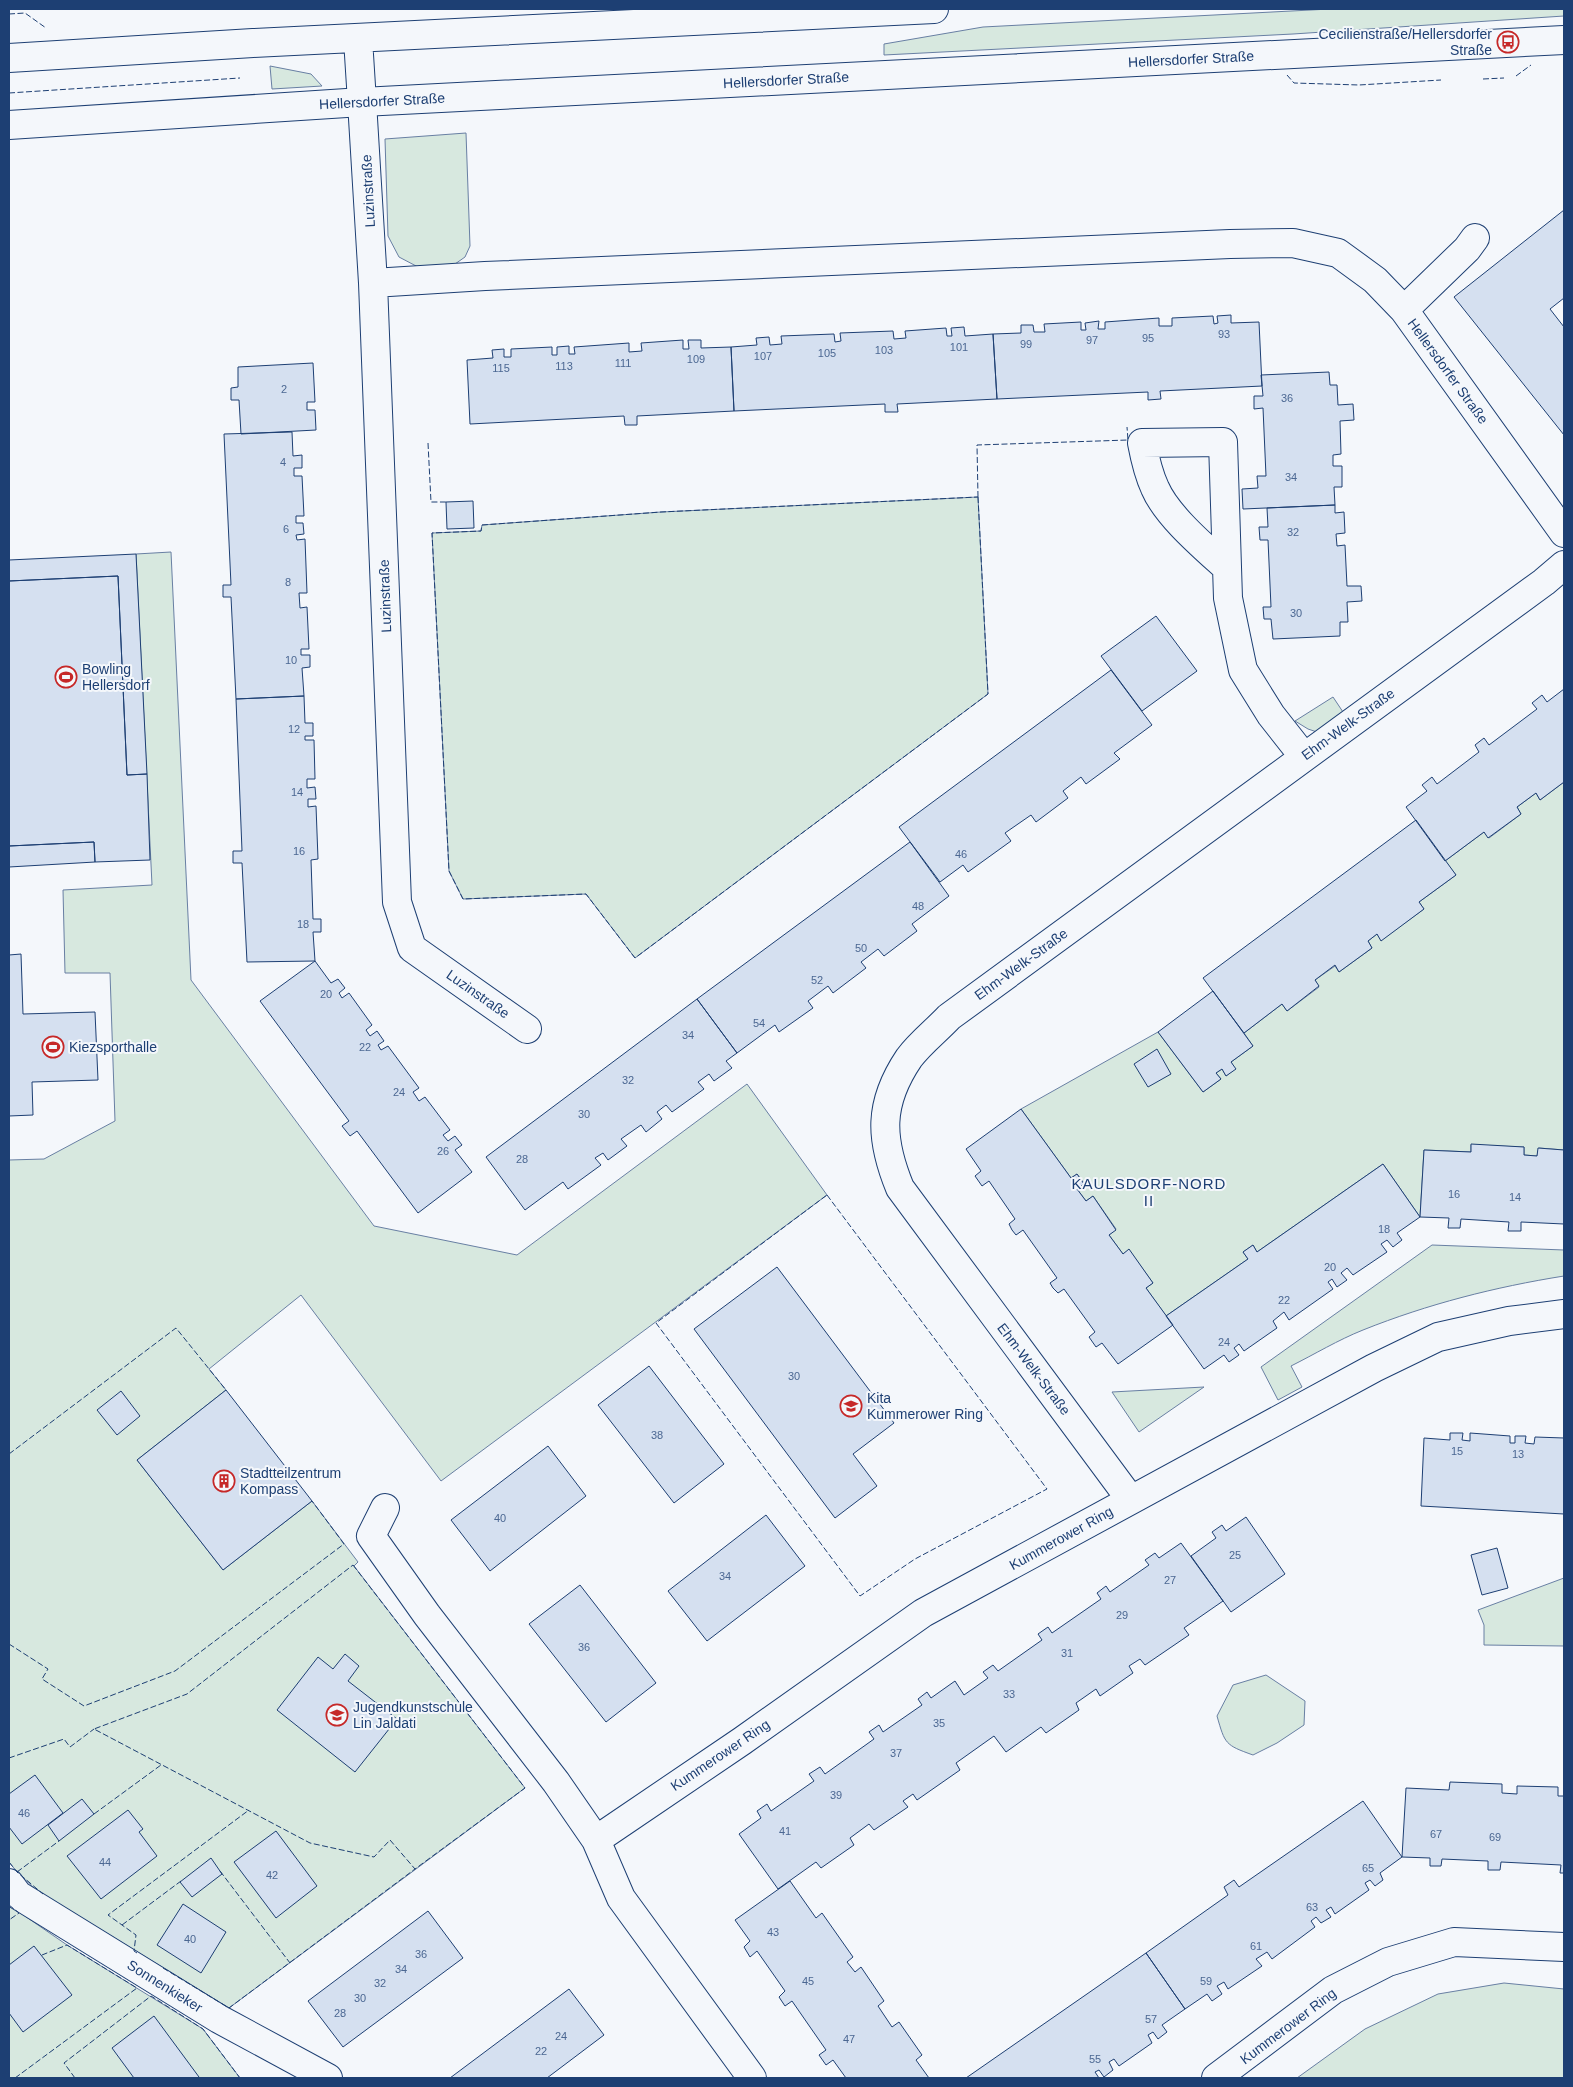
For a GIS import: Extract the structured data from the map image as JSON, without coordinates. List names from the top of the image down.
{
  "streets": {
    "street": [
      "Hellersdorfer Straße",
      "Luzinstraße",
      "Ehm-Welk-Straße",
      "Kummerower Ring",
      "Sonnenkieker"
    ]
  },
  "crossings": [
    ["Hellersdorfer Straße", "Luzinstraße"],
    ["Ehm-Welk-Straße", "Kummerower Ring"]
  ],
  "districts": ["KAULSDORF-NORD II"],
  "places": {
    "bus stop": ["Cecilienstraße/Hellersdorfer Straße"],
    "sports": ["Bowling Hellersdorf", "Kiezsporthalle"],
    "school or university": ["Kita Kummerower Ring", "Jugendkunstschule Lin Jaldati"],
    "building": ["Stadtteilzentrum Kompass"]
  },
  "house_numbers": [
    "93",
    "95",
    "97",
    "99",
    "101",
    "103",
    "105",
    "107",
    "109",
    "111",
    "113",
    "115",
    "2",
    "36",
    "4",
    "34",
    "6",
    "32",
    "8",
    "30",
    "10",
    "12",
    "14",
    "16",
    "46",
    "48",
    "18",
    "50",
    "52",
    "20",
    "54",
    "34",
    "22",
    "32",
    "24",
    "30",
    "26",
    "28",
    "16",
    "14",
    "18",
    "20",
    "22",
    "24",
    "30",
    "38",
    "15",
    "13",
    "40",
    "25",
    "34",
    "27",
    "29",
    "36",
    "31",
    "33",
    "35",
    "37",
    "39",
    "46",
    "41",
    "67",
    "69",
    "44",
    "65",
    "42",
    "63",
    "43",
    "40",
    "61",
    "36",
    "34",
    "45",
    "59",
    "32",
    "30",
    "28",
    "57",
    "24",
    "47",
    "22",
    "55"
  ]
}
